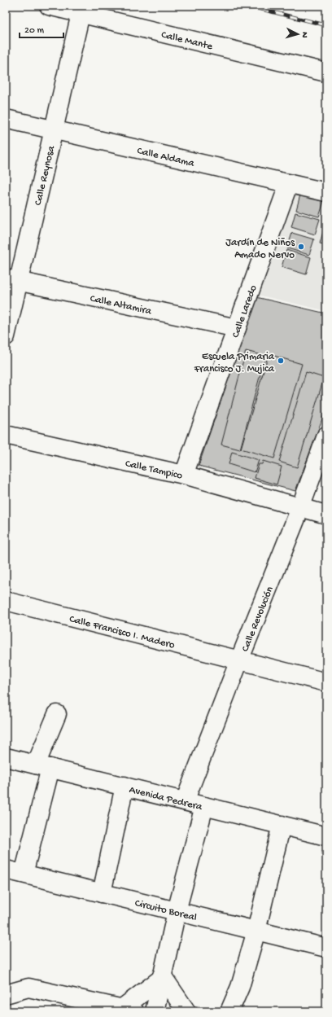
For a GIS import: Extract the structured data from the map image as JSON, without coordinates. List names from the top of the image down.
{
  "streets": {
    "street": [
      "Calle Mante",
      "Calle Aldama",
      "Calle Reynosa",
      "Calle Altamira",
      "Calle Laredo",
      "Calle Tampico",
      "Calle Revolución",
      "Calle Francisco I. Madero",
      "Avenida Pedrera",
      "Circuito Boreal"
    ]
  },
  "crossings": [
    ["Calle Mante", "Calle Reynosa"],
    ["Calle Aldama", "Calle Reynosa"],
    ["Calle Aldama", "Calle Laredo"],
    ["Calle Reynosa", "Calle Altamira"],
    ["Calle Altamira", "Calle Laredo"],
    ["Calle Laredo", "Calle Tampico"],
    ["Calle Tampico", "Calle Revolución"],
    ["Calle Revolución", "Calle Francisco I. Madero"],
    ["Calle Revolución", "Avenida Pedrera"]
  ],
  "places": ["Jardín de Niños Amado Nervo", "Escuela Primaria Francisco J. Mujica"],
  "scale_bar": "20 m",
  "north": "right"
}
